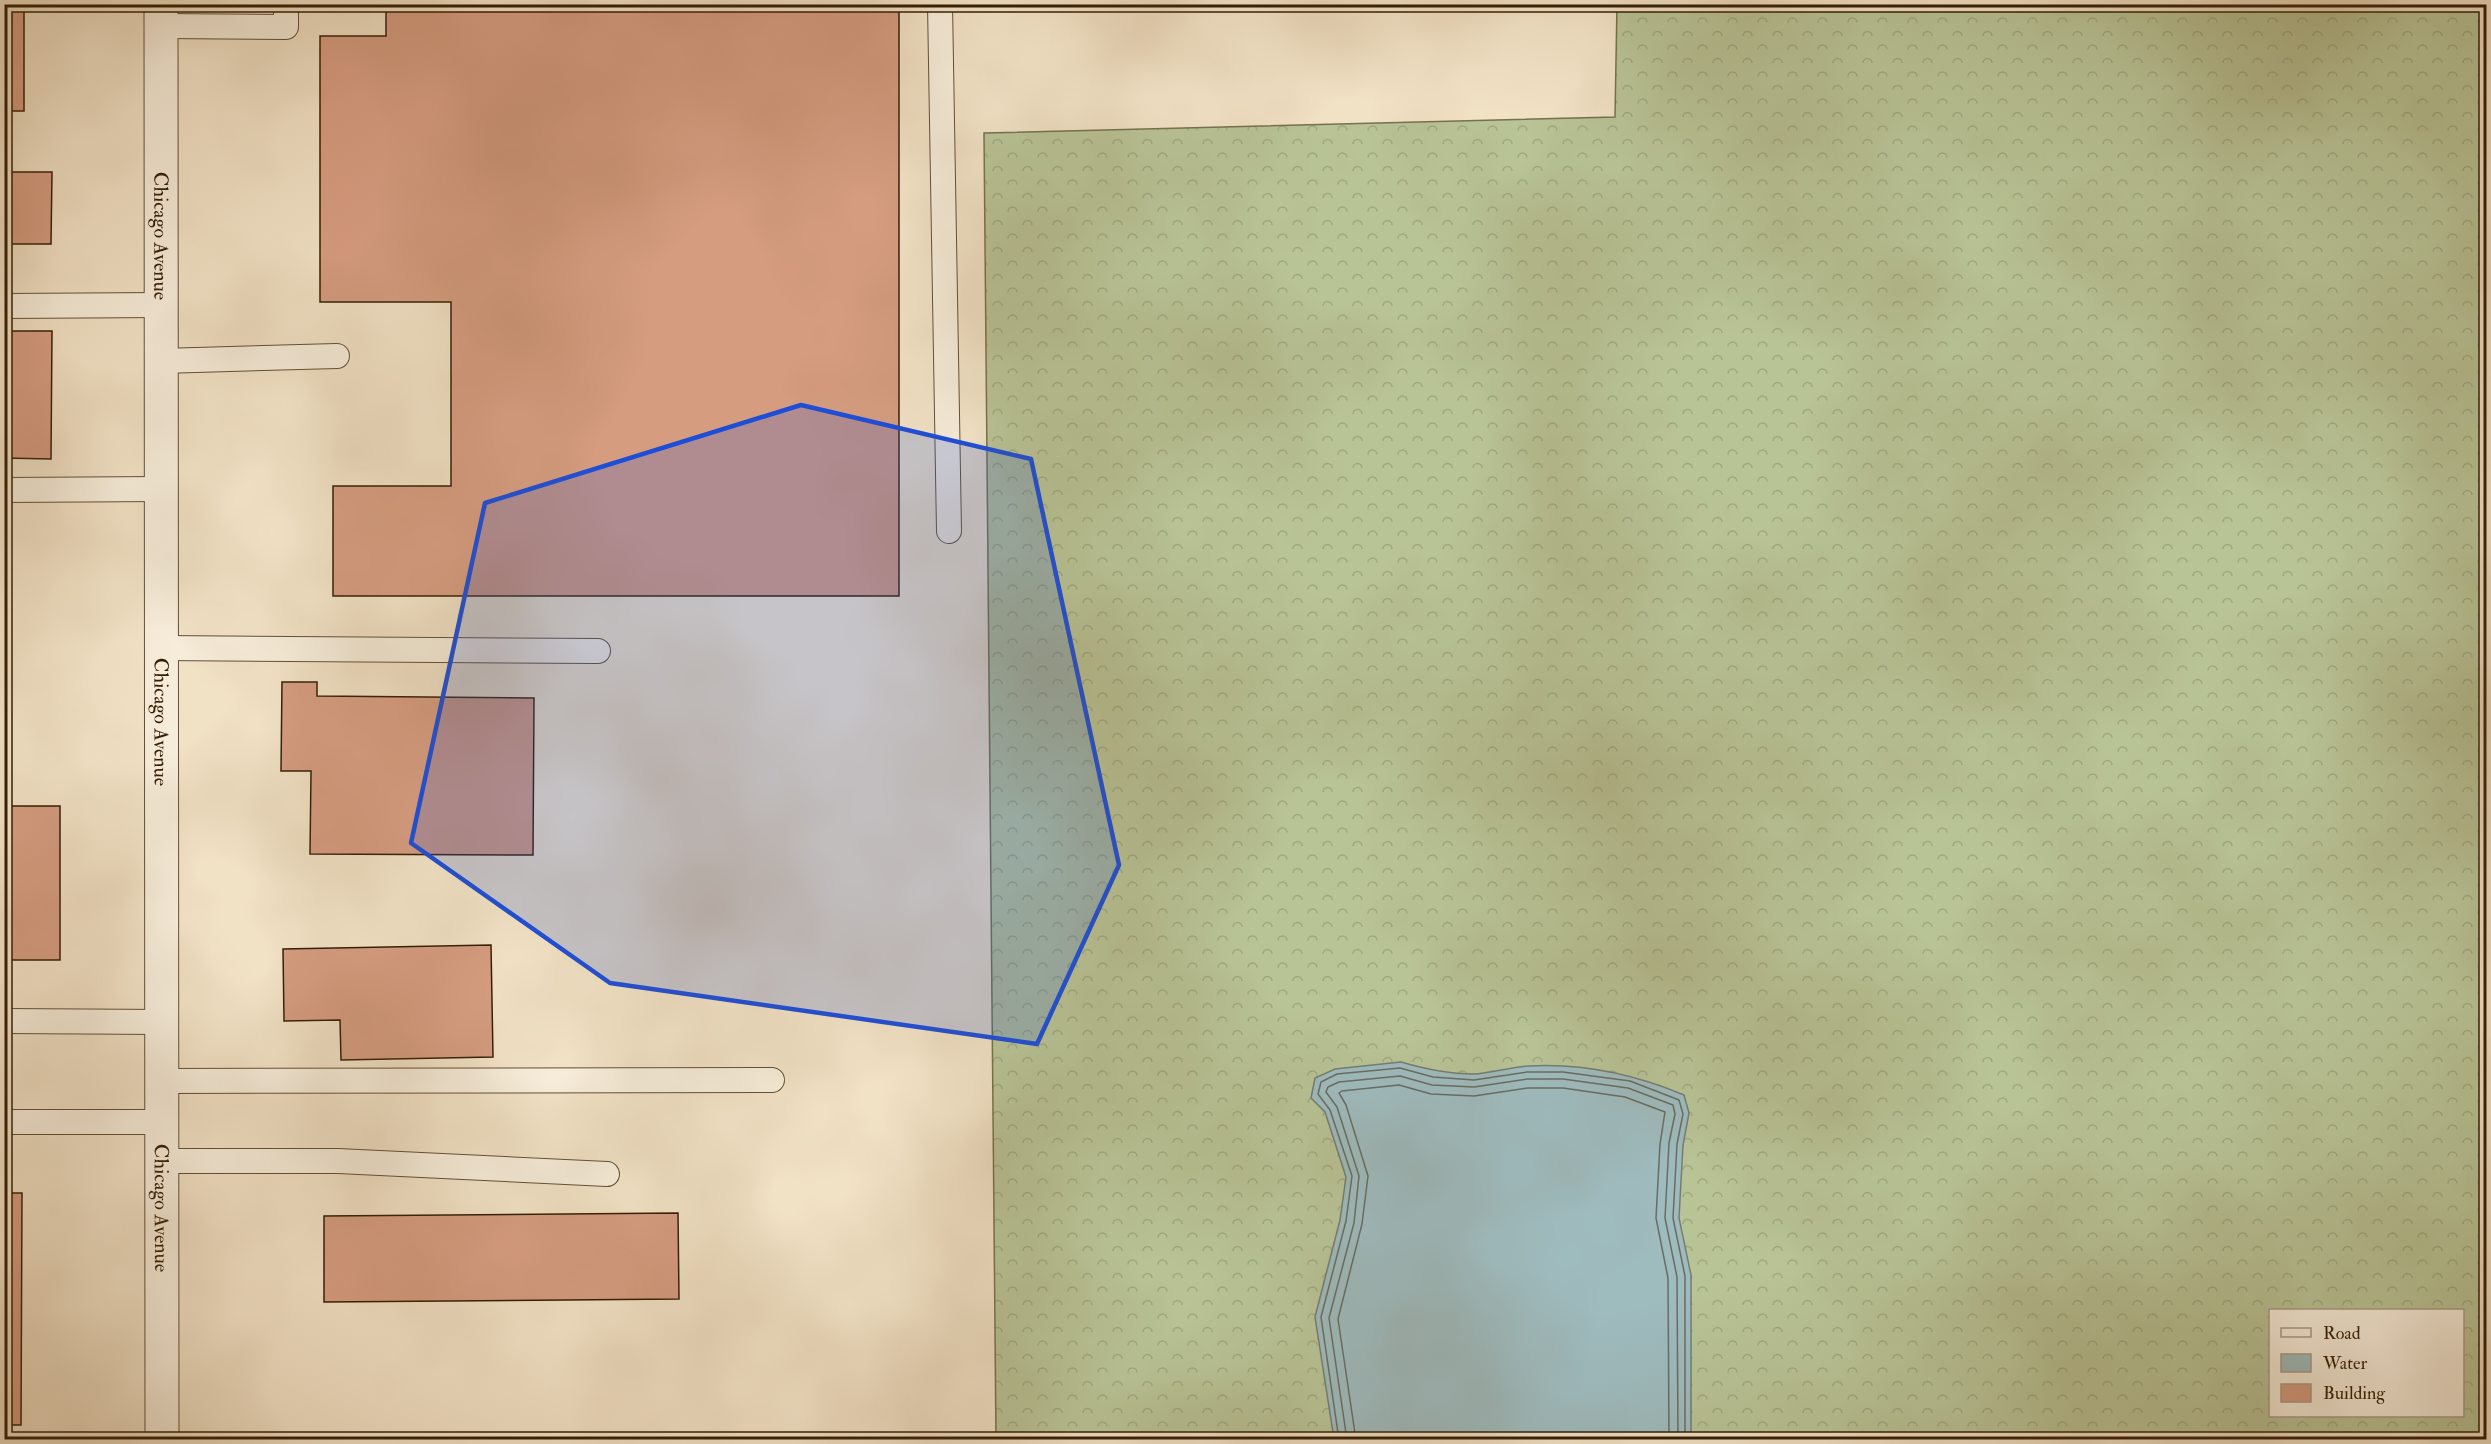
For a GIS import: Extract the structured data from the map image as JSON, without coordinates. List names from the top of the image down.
{
  "streets": {
    "street": ["Chicago Avenue"]
  },
  "legend": ["Road", "Water", "Building"]
}
